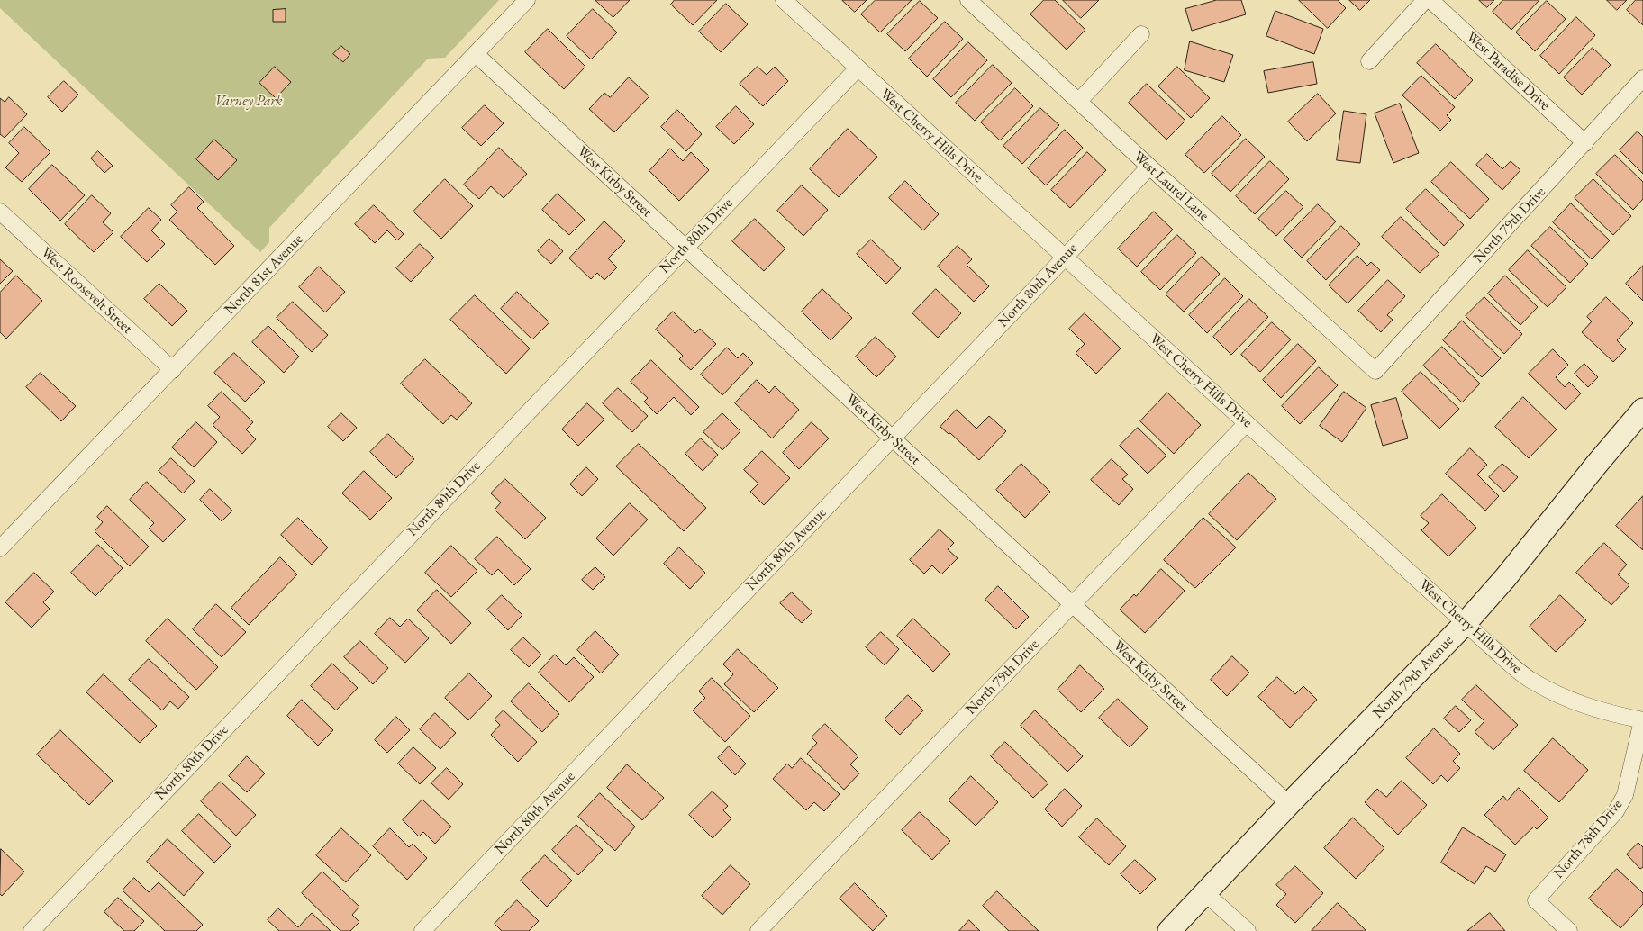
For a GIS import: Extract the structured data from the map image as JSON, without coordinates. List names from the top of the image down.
{
  "streets": {
    "street": [
      "West Paradise Drive",
      "West Cherry Hills Drive",
      "West Kirby Street",
      "West Laurel Lane",
      "North 79th Drive",
      "North 80th Drive",
      "North 81st Avenue",
      "North 80th Avenue",
      "West Roosevelt Street",
      "North 79th Avenue",
      "North 78th Drive"
    ]
  },
  "crossings": [
    ["West Paradise Drive", "North 79th Drive"],
    ["West Cherry Hills Drive", "North 79th Drive"],
    ["West Cherry Hills Drive", "North 80th Drive"],
    ["West Cherry Hills Drive", "North 80th Avenue"],
    ["West Cherry Hills Drive", "North 79th Avenue"],
    ["West Cherry Hills Drive", "North 78th Drive"],
    ["West Kirby Street", "North 79th Drive"],
    ["West Kirby Street", "North 80th Drive"],
    ["West Kirby Street", "North 81st Avenue"],
    ["West Kirby Street", "North 80th Avenue"],
    ["West Kirby Street", "North 79th Avenue"],
    ["West Laurel Lane", "North 79th Drive"],
    ["West Laurel Lane", "North 80th Avenue"],
    ["North 81st Avenue", "West Roosevelt Street"]
  ],
  "parks": ["Varney Park"]
}
